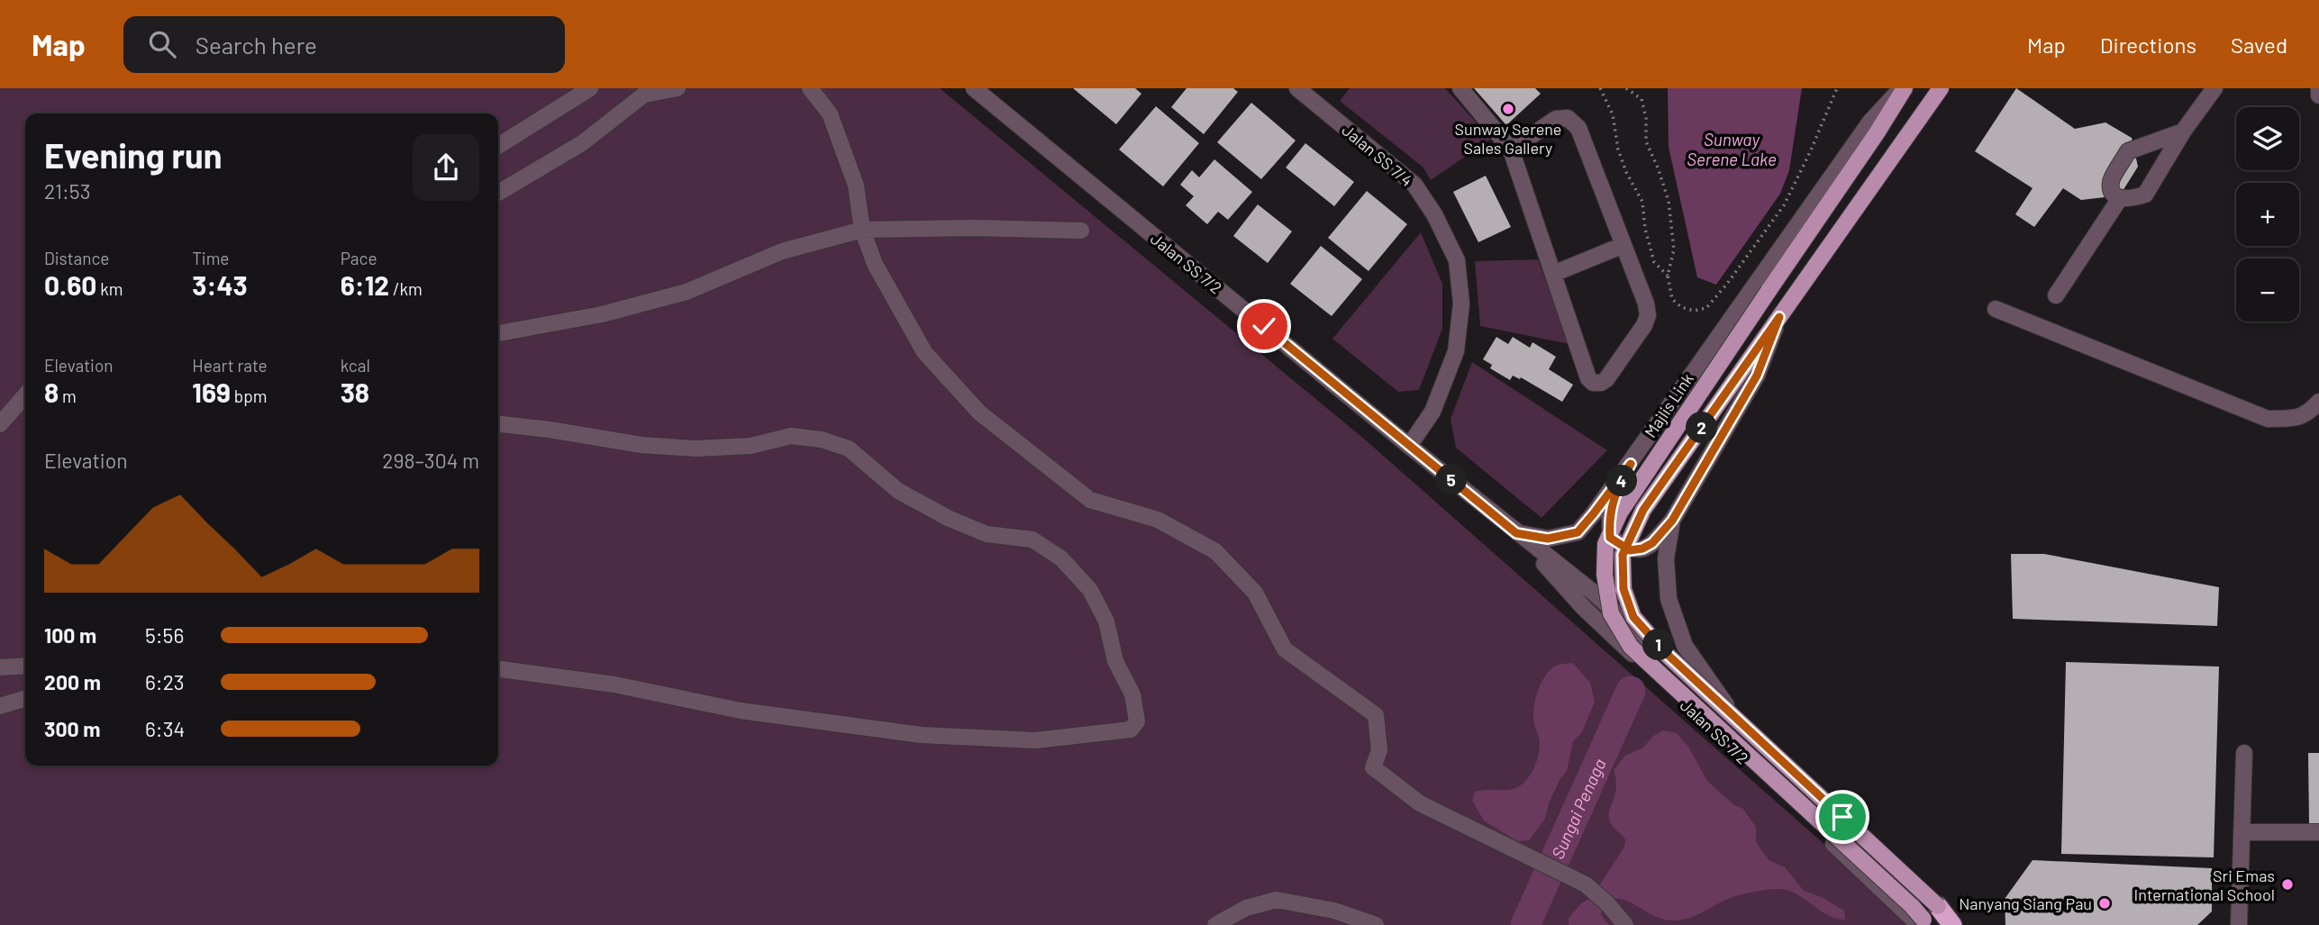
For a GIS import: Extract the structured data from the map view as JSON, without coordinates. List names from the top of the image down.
{
  "streets": {
    "main road": ["Majlis Link"],
    "street": ["Jalan SS 7/4", "Jalan SS 7/2"]
  },
  "crossings": [
    ["Jalan SS 7/4", "Jalan SS 7/2"],
    ["Jalan SS 7/2", "Majlis Link"]
  ],
  "water": ["Sunway Serene Lake", "Sungai Penaga"],
  "places": ["Sunway Serene Sales Gallery", "Sri Emas International School", "Nanyang Siang Pau"],
  "page": {
    "header": "Map",
    "search": "Search here",
    "nav": ["Map", "Directions", "Saved"],
    "map_buttons": ["+", "−"],
    "heading": ["Evening run", "21:53"],
    "stats": [
      ["Distance", "0.60 km"],
      ["Time", "3:43"],
      ["Pace", "6:12 /km"],
      ["Elevation", "8 m"],
      ["Heart rate", "169 bpm"],
      ["kcal", "38"]
    ],
    "pins": [
      "2",
      "5",
      "4",
      "1"
    ],
    "chart": ["Elevation", "298–304 m"],
    "list": [
      {
        "name": "100 m",
        "note": "5:56"
      },
      {
        "name": "200 m",
        "note": "6:23"
      },
      {
        "name": "300 m",
        "note": "6:34"
      }
    ]
  }
}
